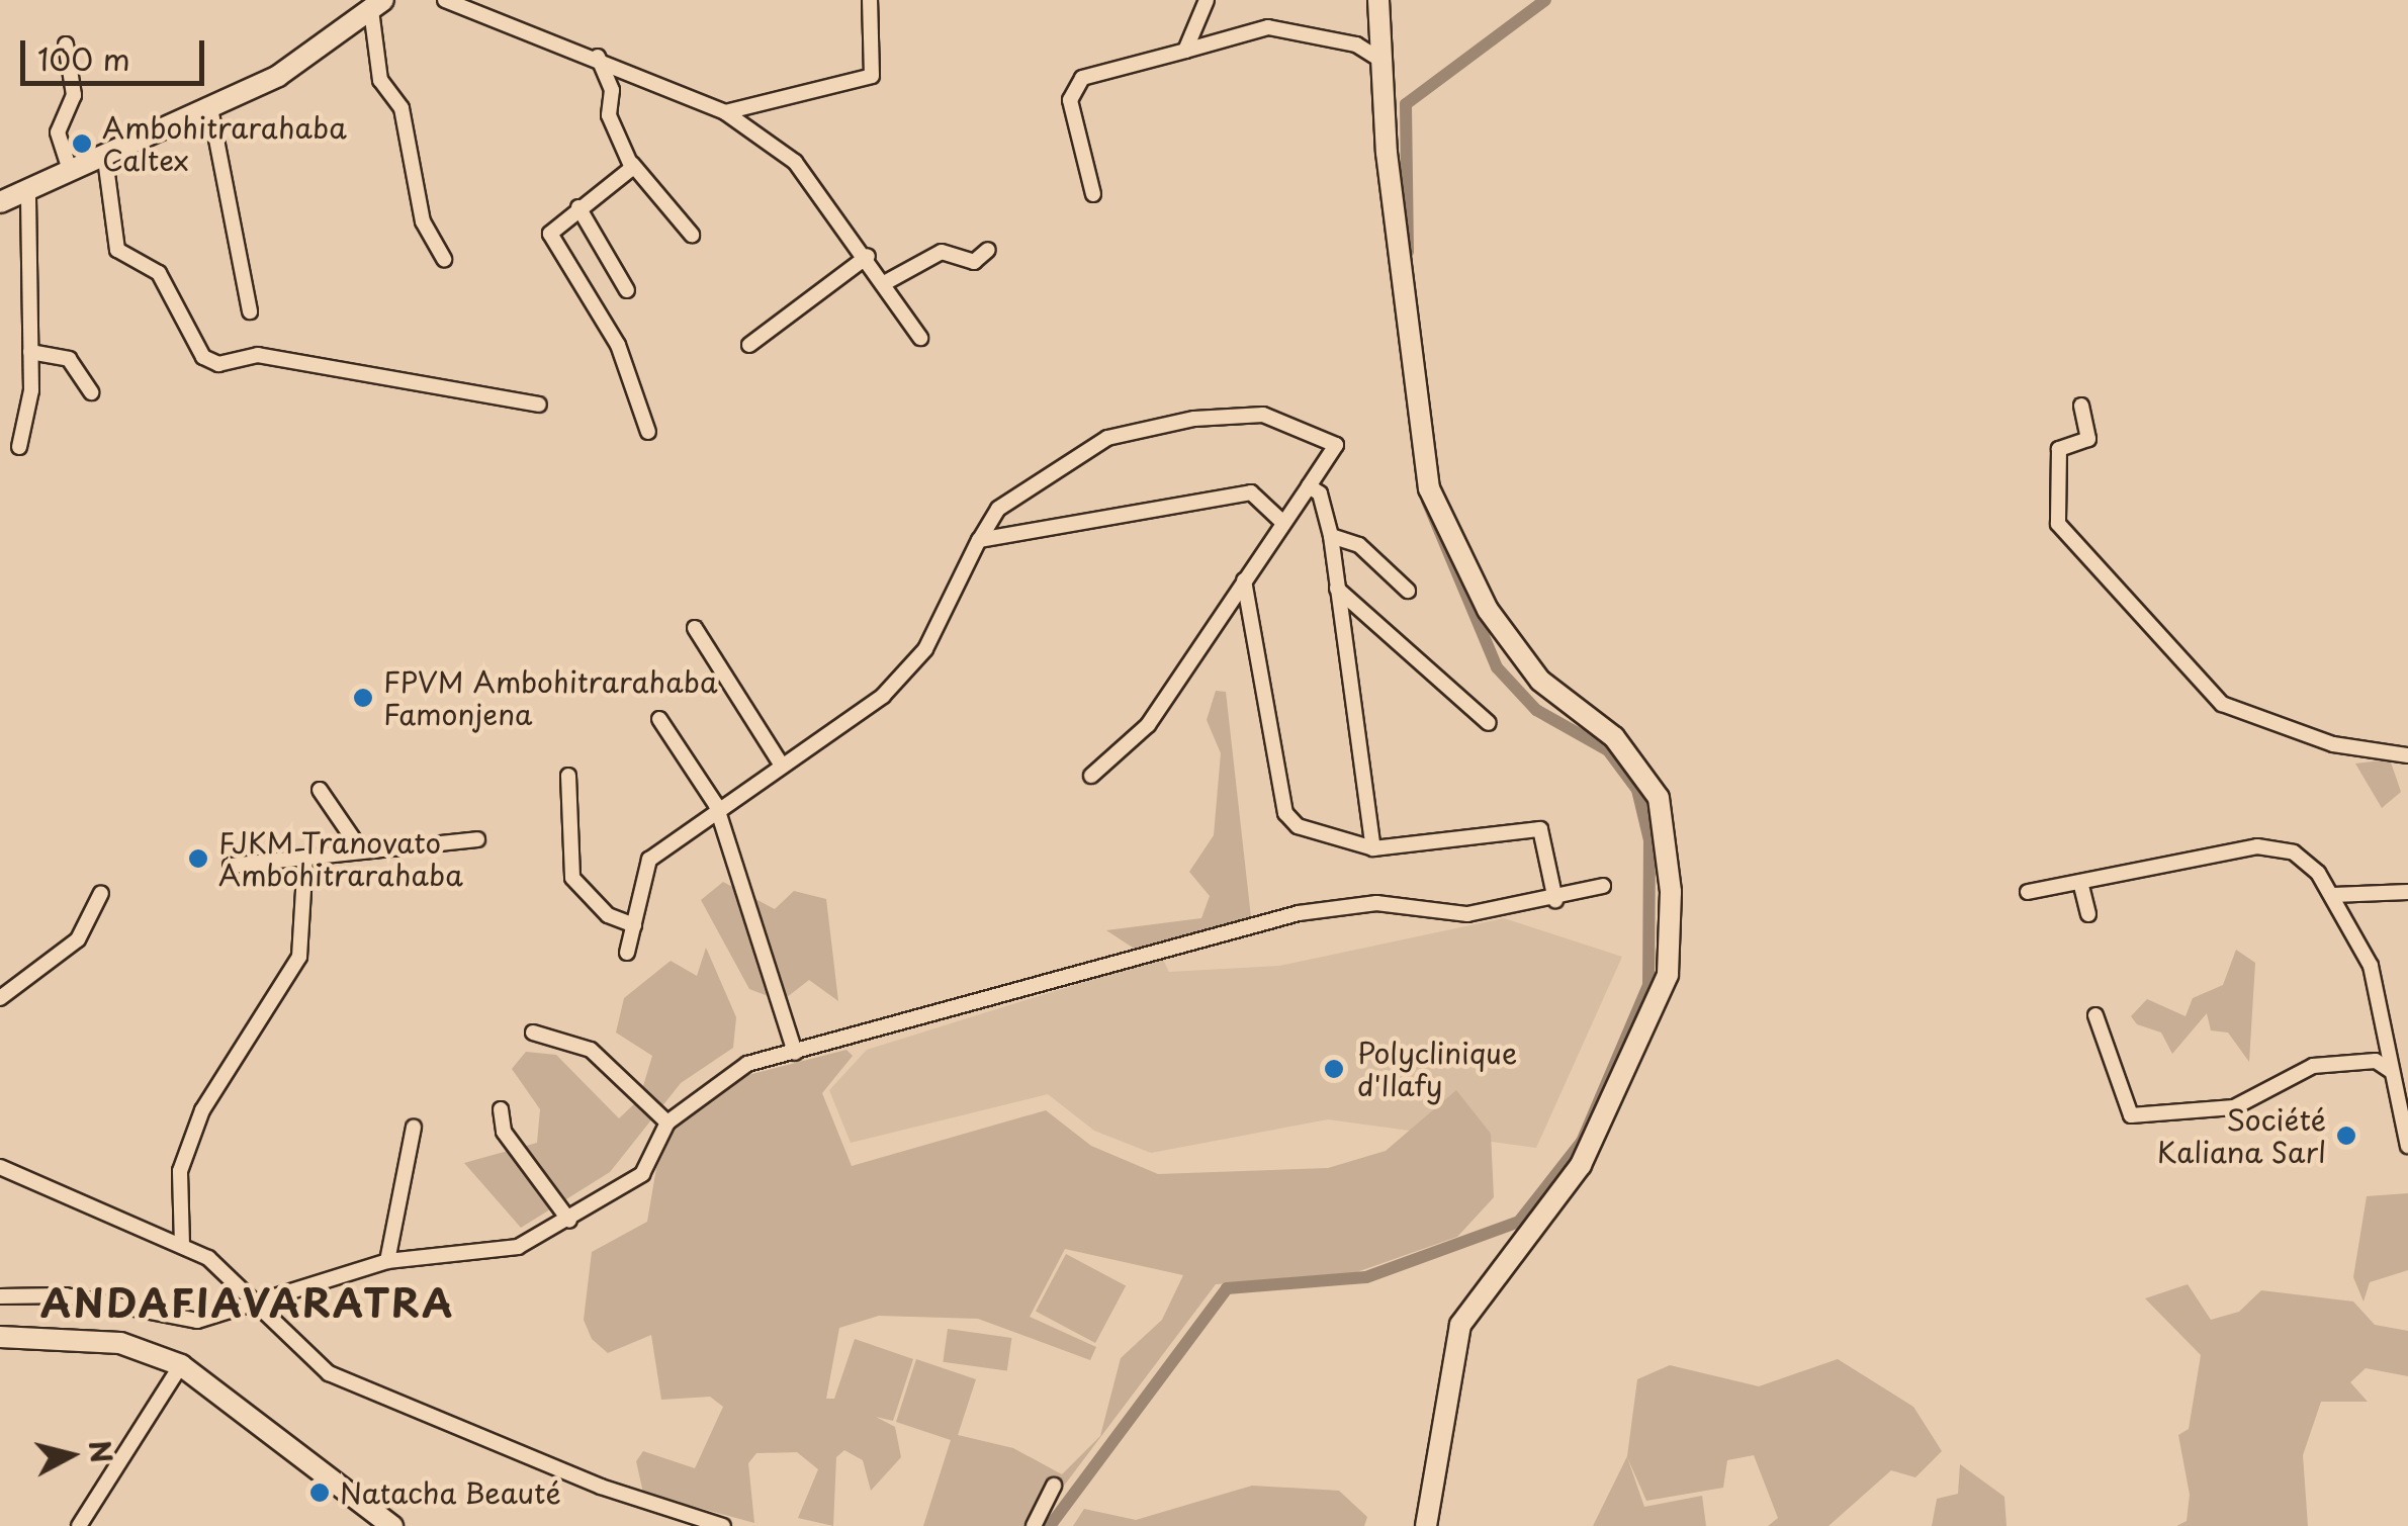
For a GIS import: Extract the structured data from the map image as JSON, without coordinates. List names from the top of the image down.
{
  "districts": ["ANDAFIAVARATRA"],
  "places": [
    "Ambohitrarahaba Caltex",
    "FPVM Ambohitrarahaba Famonjena",
    "FJKM Tranovato Ambohitrarahaba",
    "Polyclinique d'Ilafy",
    "Société Kaliana Sarl",
    "Natacha Beauté"
  ],
  "scale_bar": "100 m",
  "north": "right"
}
